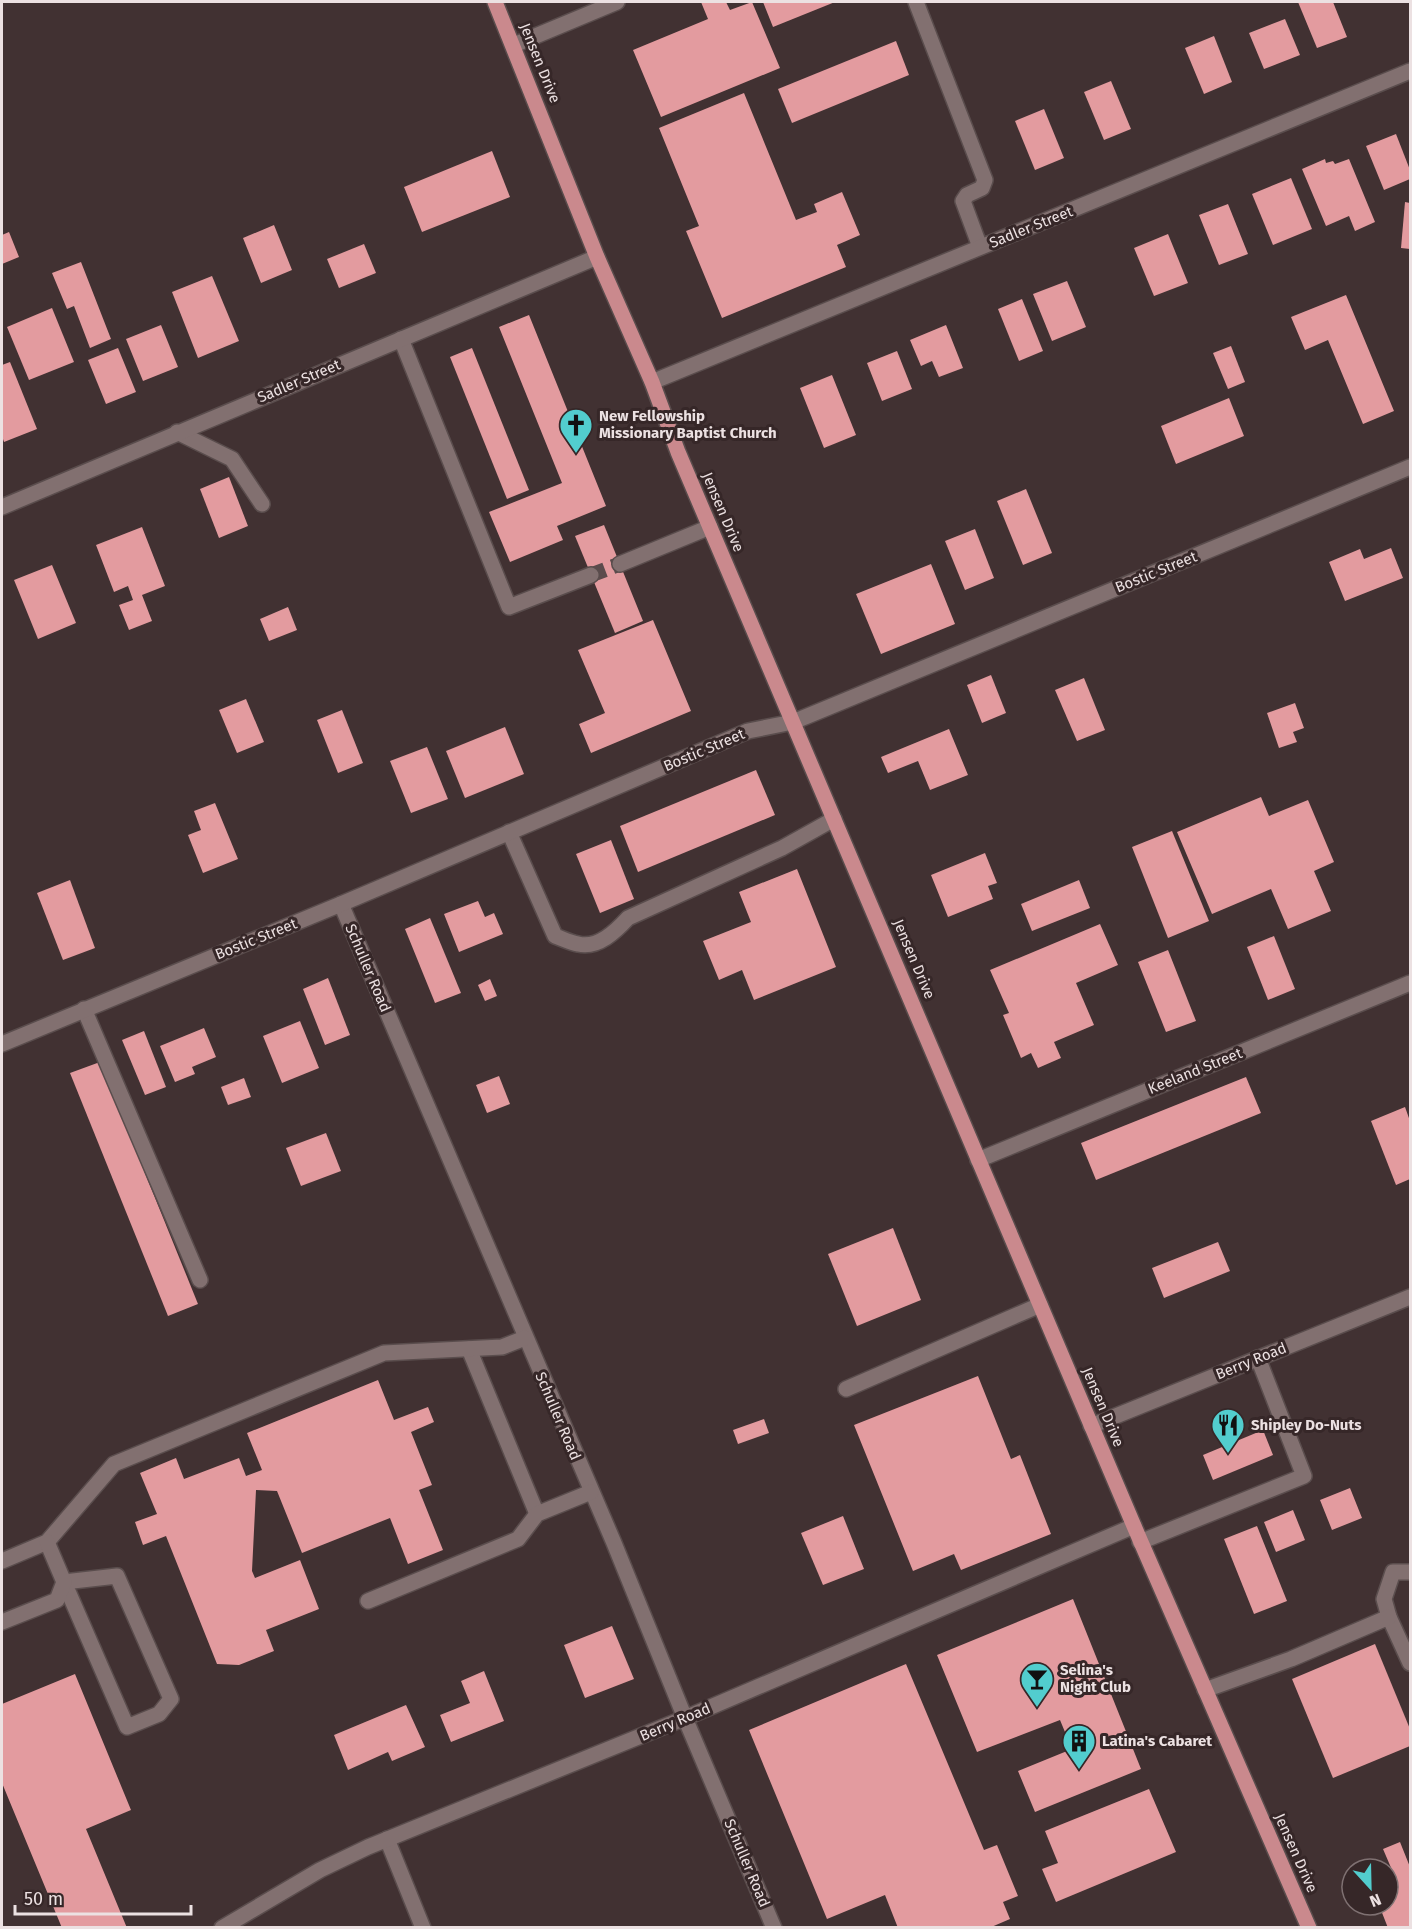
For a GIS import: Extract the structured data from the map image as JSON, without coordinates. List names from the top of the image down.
{
  "streets": {
    "main road": ["Jensen Drive"],
    "street": [
      "Sadler Street",
      "Bostic Street",
      "Schuller Road",
      "Keeland Street",
      "Berry Road"
    ]
  },
  "crossings": [
    ["Jensen Drive", "Sadler Street"],
    ["Jensen Drive", "Bostic Street"],
    ["Jensen Drive", "Keeland Street"],
    ["Jensen Drive", "Berry Road"],
    ["Bostic Street", "Schuller Road"],
    ["Schuller Road", "Berry Road"]
  ],
  "places": {
    "church": ["New Fellowship Missionary Baptist Church"],
    "restaurant": ["Shipley Do-Nuts"],
    "bar": ["Selina's Night Club"],
    "building": ["Latina's Cabaret"]
  },
  "scale_bar": "50 m",
  "north": "bottom"
}
